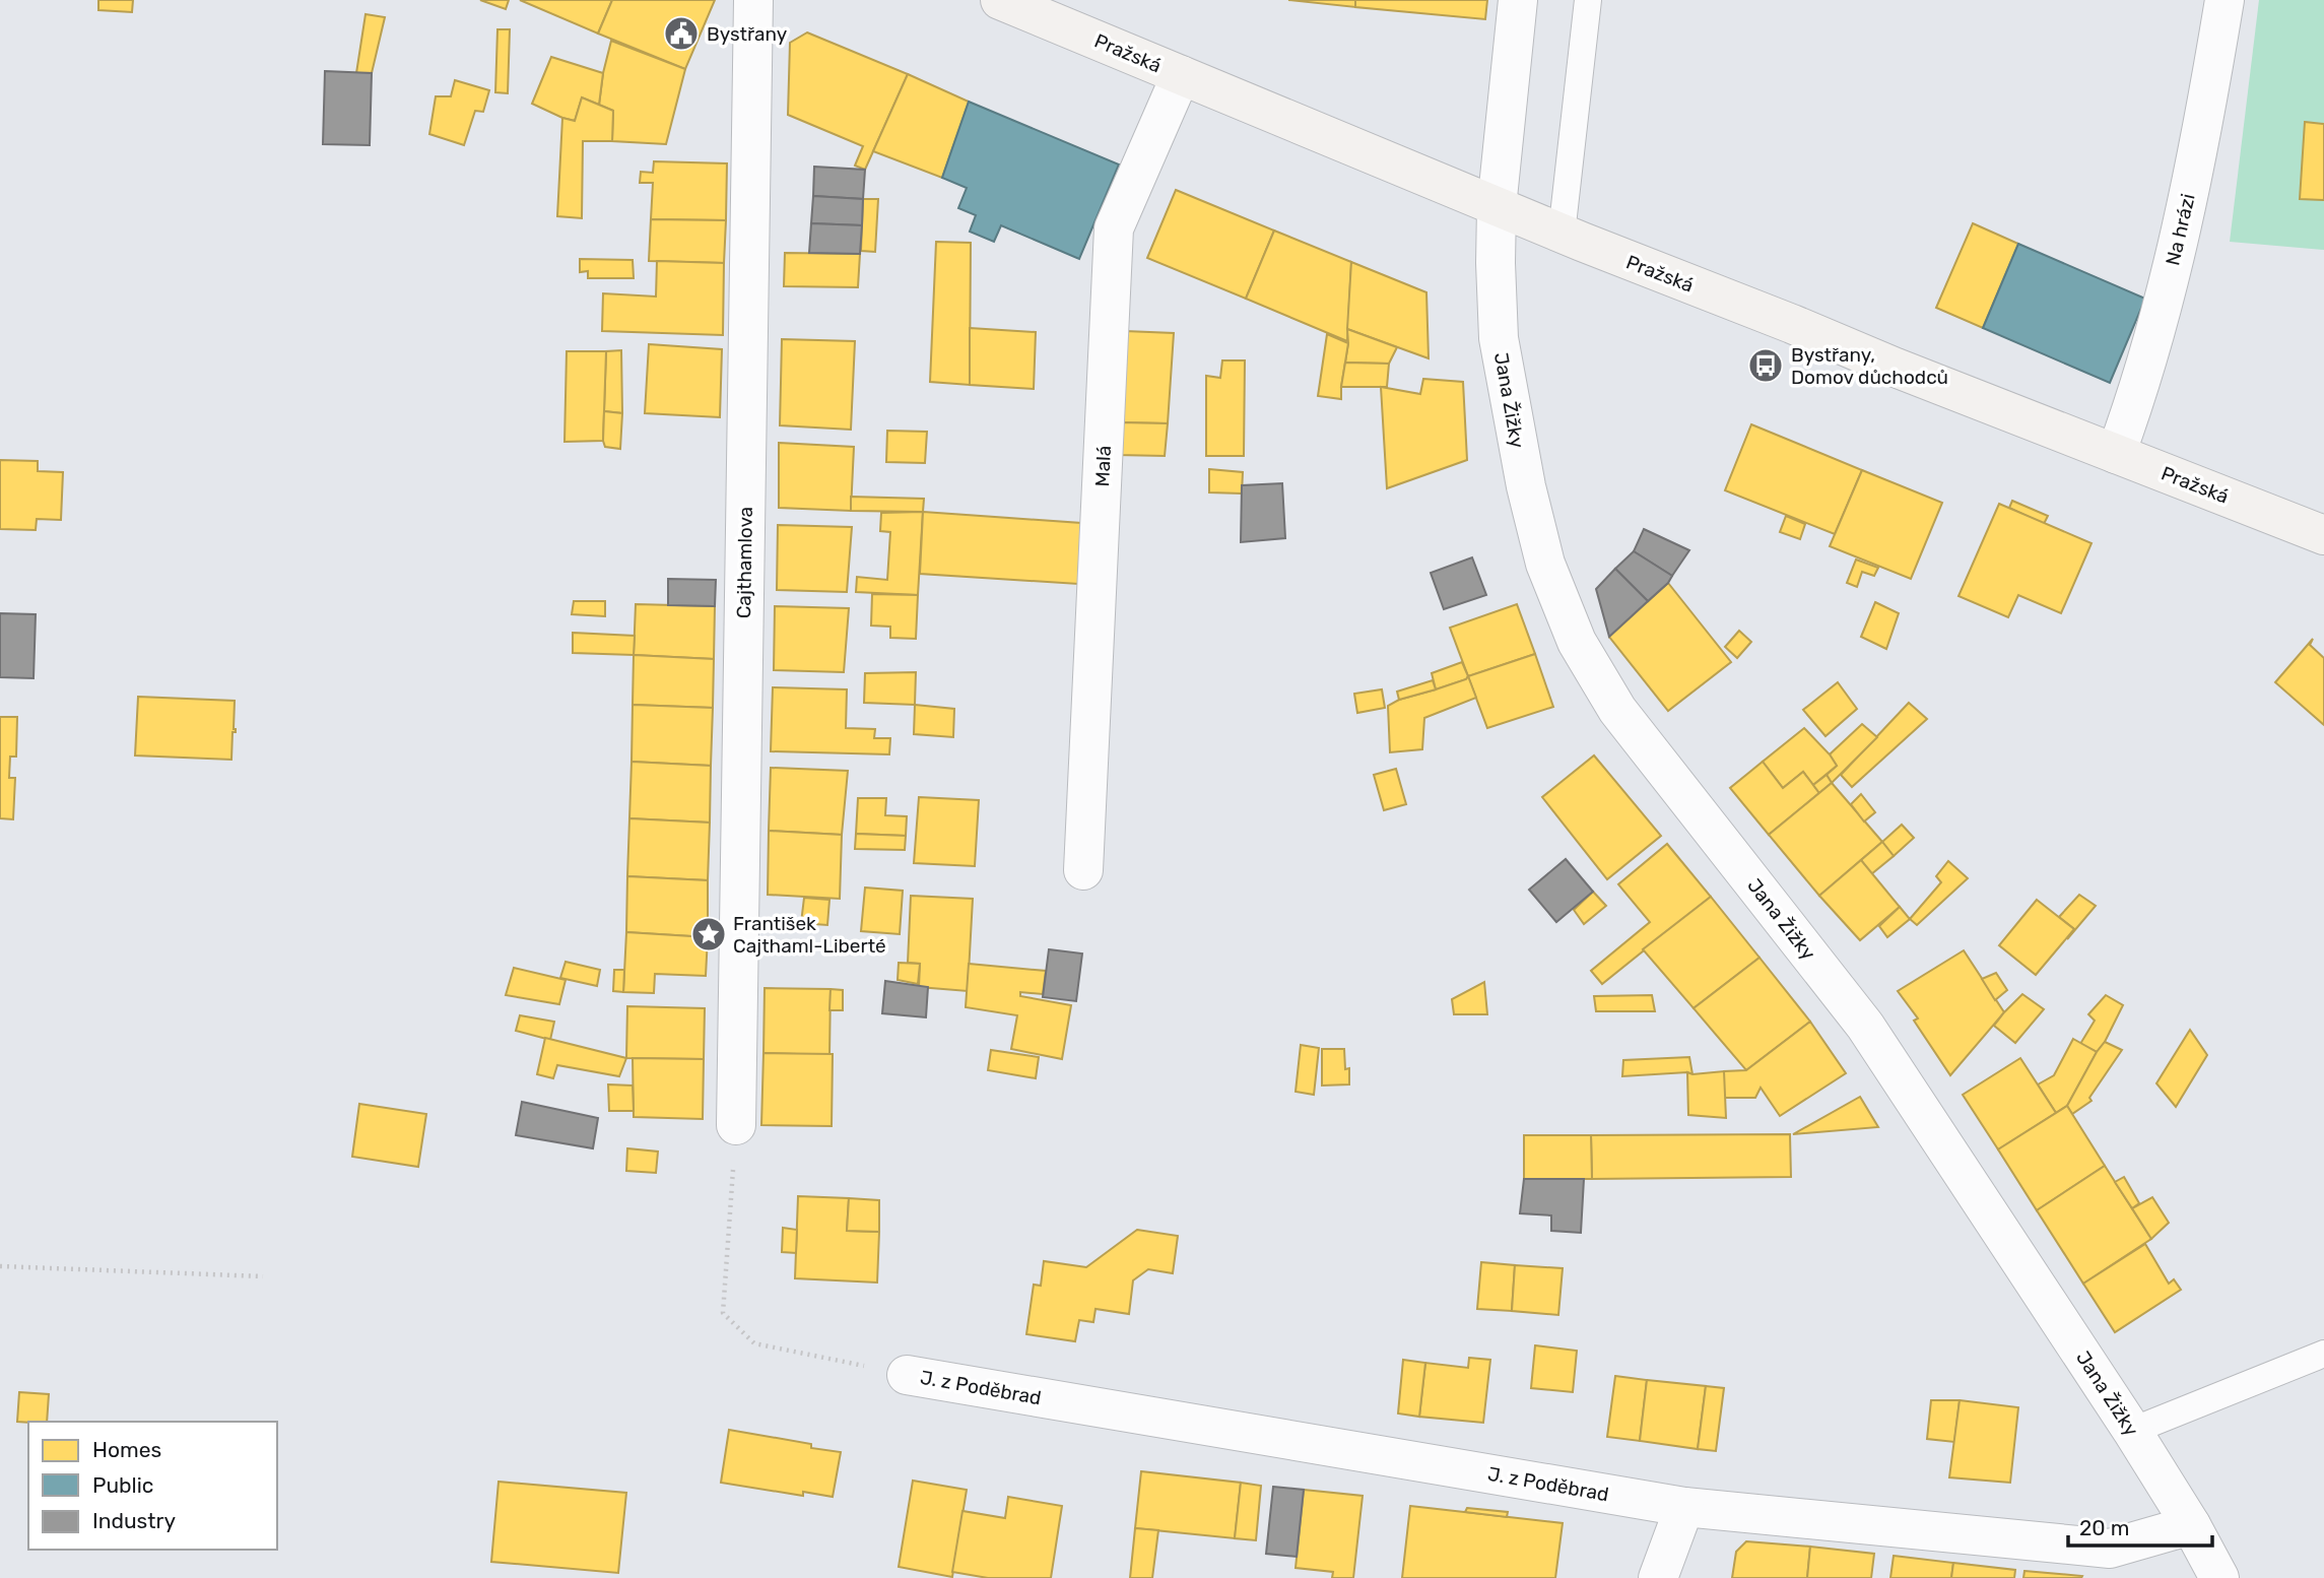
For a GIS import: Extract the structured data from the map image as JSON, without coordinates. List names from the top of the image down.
{
  "streets": {
    "street": [
      "Pražská",
      "Na hrázi",
      "Jana Žižky",
      "Malá",
      "Cajthamlova",
      "J. z Poděbrad"
    ]
  },
  "crossings": [
    ["Pražská", "Na hrázi"],
    ["Pražská", "Jana Žižky"],
    ["Pražská", "Malá"],
    ["Jana Žižky", "J. z Poděbrad"]
  ],
  "places": {
    "public building": ["Bystřany"],
    "bus stop": ["Bystřany, Domov důchodců"],
    "place": ["František Cajthaml-Liberté"]
  },
  "legend": ["Homes", "Public", "Industry"],
  "scale_bar": "20 m"
}
